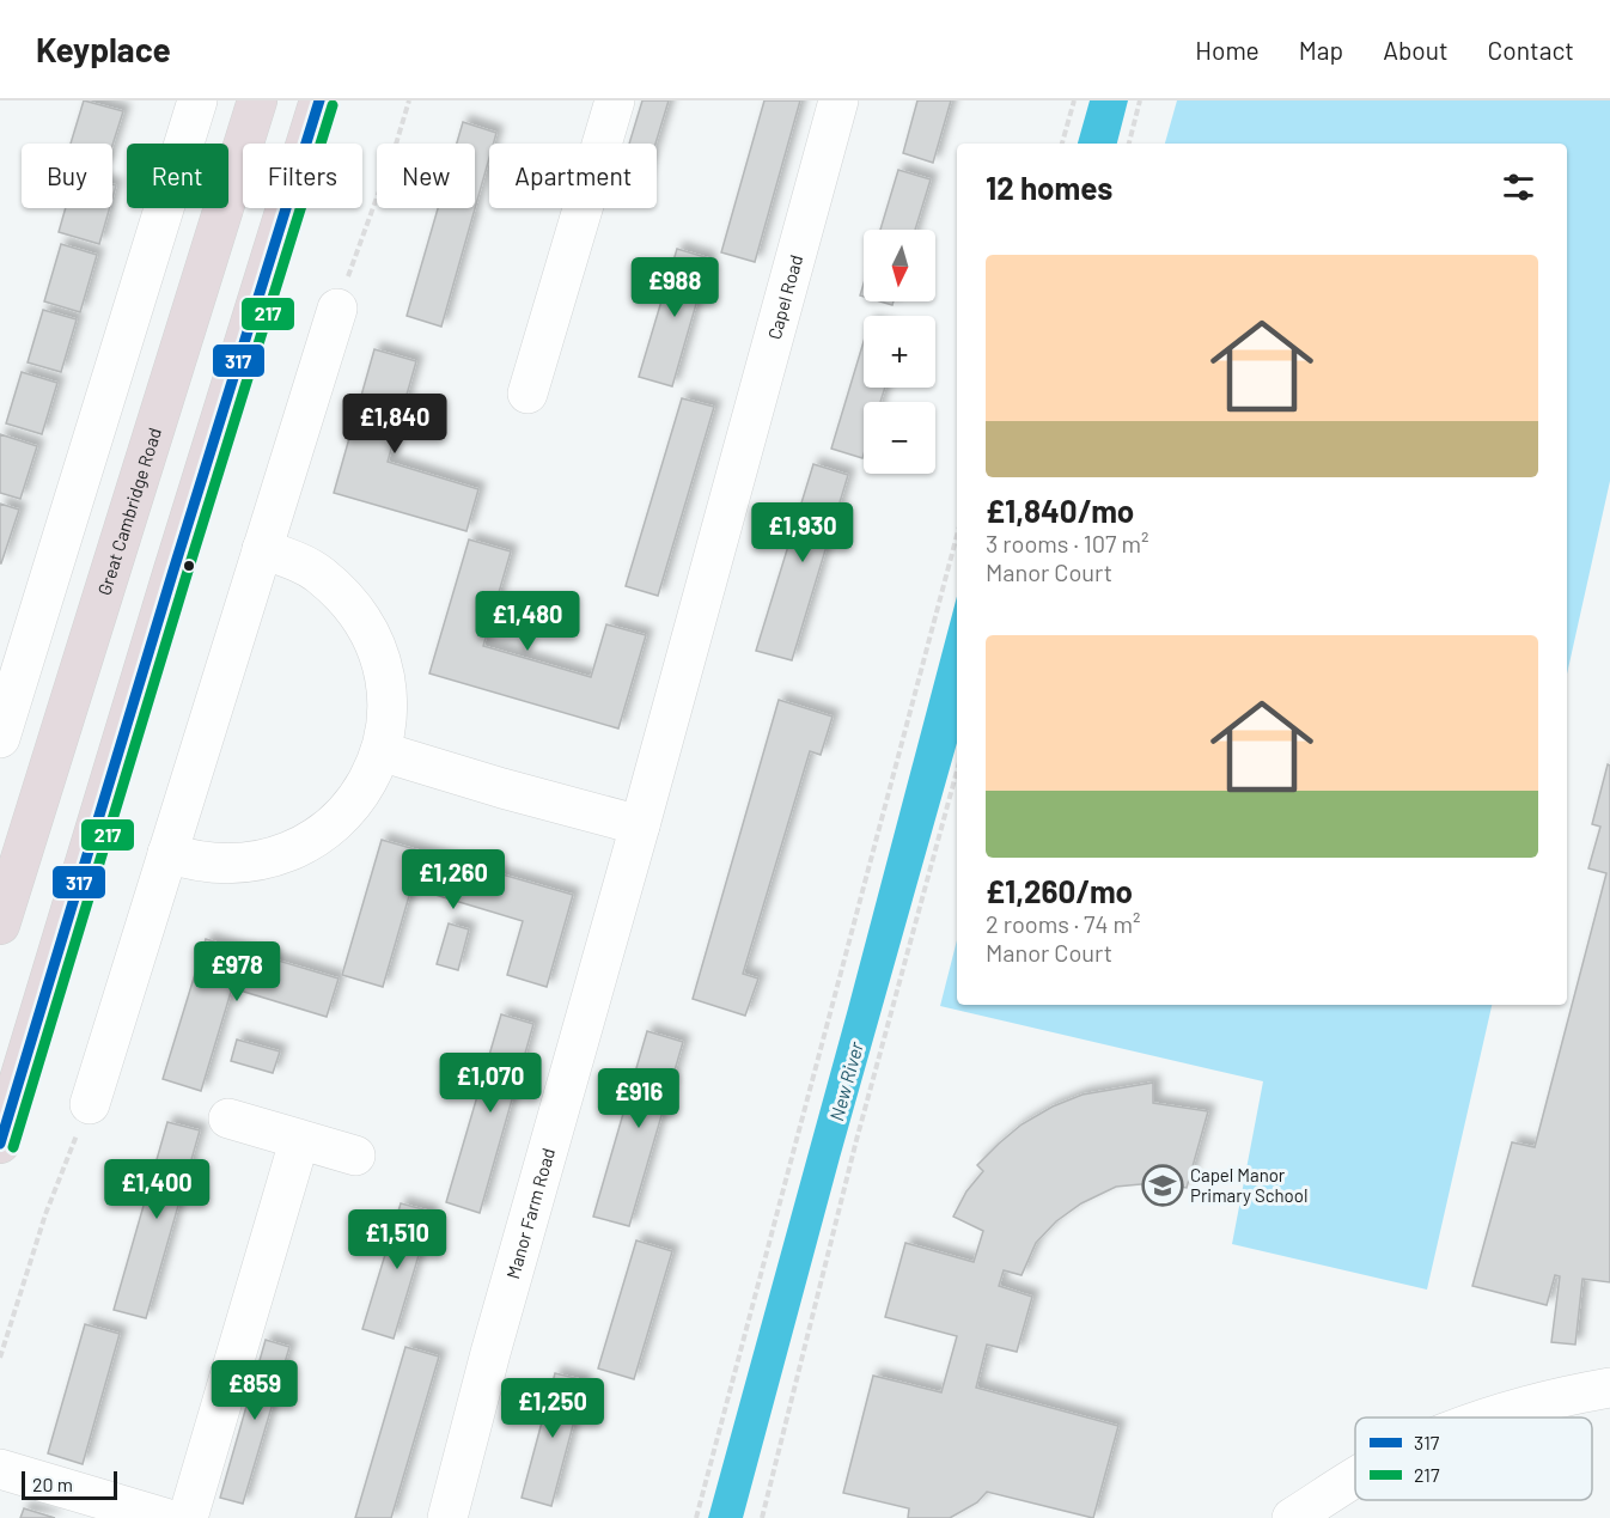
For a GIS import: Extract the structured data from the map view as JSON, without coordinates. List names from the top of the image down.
{
  "streets": {
    "highway": ["Great Cambridge Road"],
    "street": ["Capel Road", "Manor Farm Road"]
  },
  "crossings": [
    ["Capel Road", "Manor Farm Road"]
  ],
  "water": ["New River"],
  "places": {
    "school or university": ["Capel Manor Primary School"]
  },
  "lines": ["transit line 317", "transit line 217"],
  "legend": ["317", "217"],
  "scale_bar": "20 m",
  "north": "bottom",
  "page": {
    "header": "Keyplace",
    "nav": [
      "Home",
      "Map",
      "About",
      "Contact"
    ],
    "chip": [
      "Buy",
      "Rent",
      "Filters",
      "New",
      "Apartment"
    ],
    "heading": "12 homes",
    "map_buttons": ["+", "−"],
    "list": [
      {
        "name": "£1,840/mo",
        "note": "3 rooms · 107 m² · Manor Court"
      },
      {
        "name": "£1,260/mo",
        "note": "2 rooms · 74 m² · Manor Court"
      }
    ],
    "price": [
      "£988",
      "£1,840",
      "£1,930",
      "£1,480",
      "£1,260",
      "£978",
      "£1,070",
      "£916",
      "£1,400",
      "£1,510",
      "£859",
      "£1,250"
    ],
    "scale": "20 m"
  }
}
